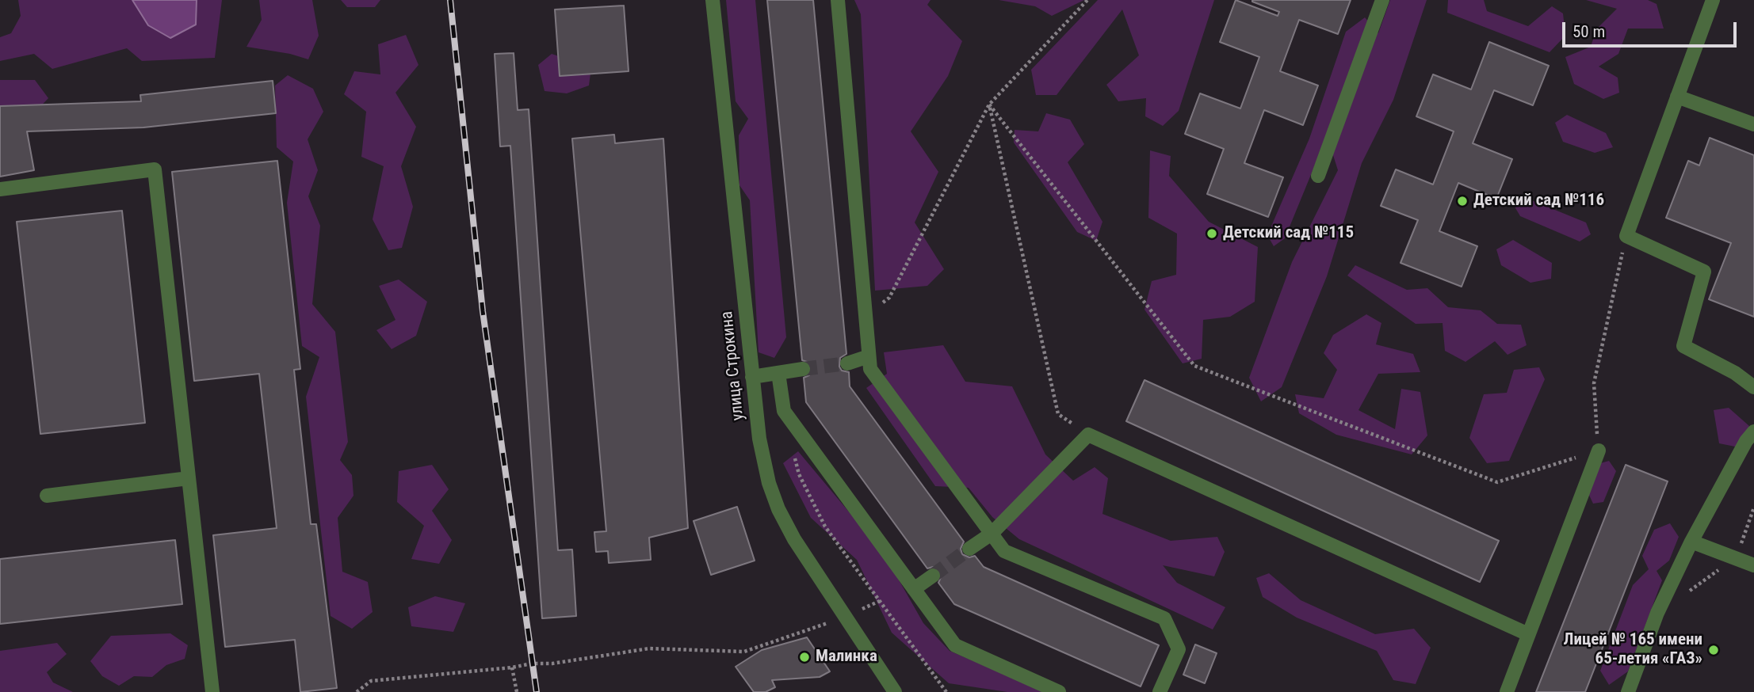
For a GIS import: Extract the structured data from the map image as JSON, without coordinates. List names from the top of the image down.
{
  "streets": {
    "street": ["улица Строкина"]
  },
  "places": [
    "Детский сад №116",
    "Детский сад №115",
    "Лицей № 165 имени 65-летия «ГАЗ»",
    "Малинка"
  ],
  "scale_bar": "50 m"
}
